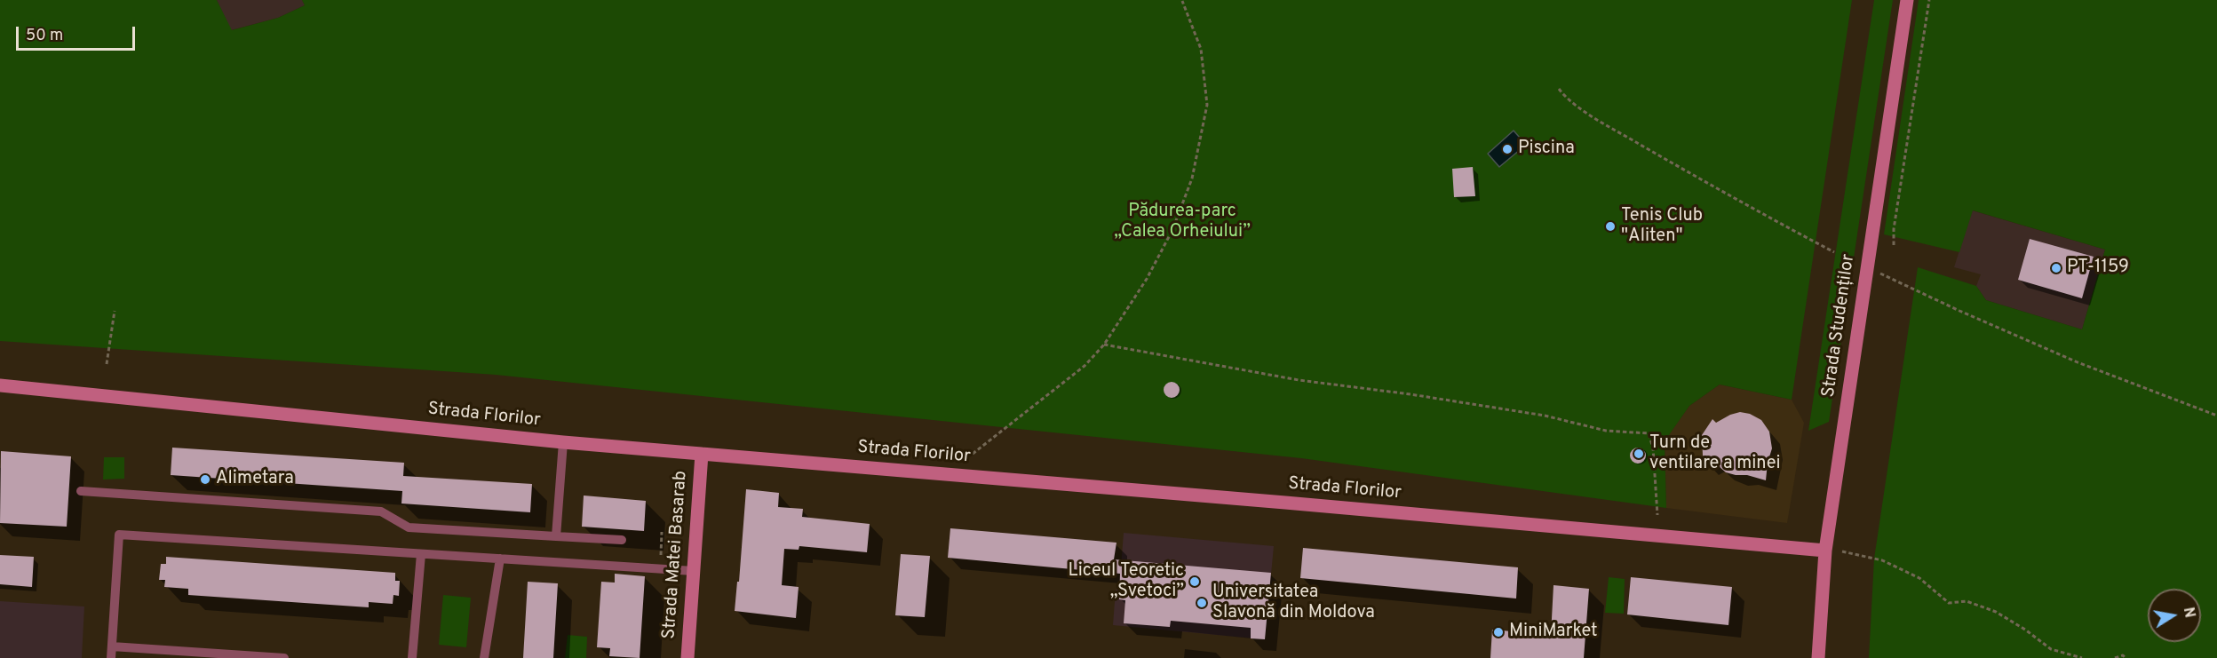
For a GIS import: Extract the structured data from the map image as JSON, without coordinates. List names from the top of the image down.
{
  "streets": {
    "main road": ["Strada Studenților", "Strada Florilor", "Strada Matei Basarab"]
  },
  "crossings": [
    ["Strada Studenților", "Strada Florilor"],
    ["Strada Florilor", "Strada Matei Basarab"]
  ],
  "parks": ["Pădurea-parc „Calea Orheiului”"],
  "places": [
    "Piscina",
    "Tenis Club \"Aliten\"",
    "PT-1159",
    "Turn de ventilare a minei",
    "Alimetara",
    "Liceul Teoretic „Svetoci”",
    "Universitatea Slavonă din Moldova",
    "MiniMarket"
  ],
  "scale_bar": "50 m",
  "north": "right"
}
